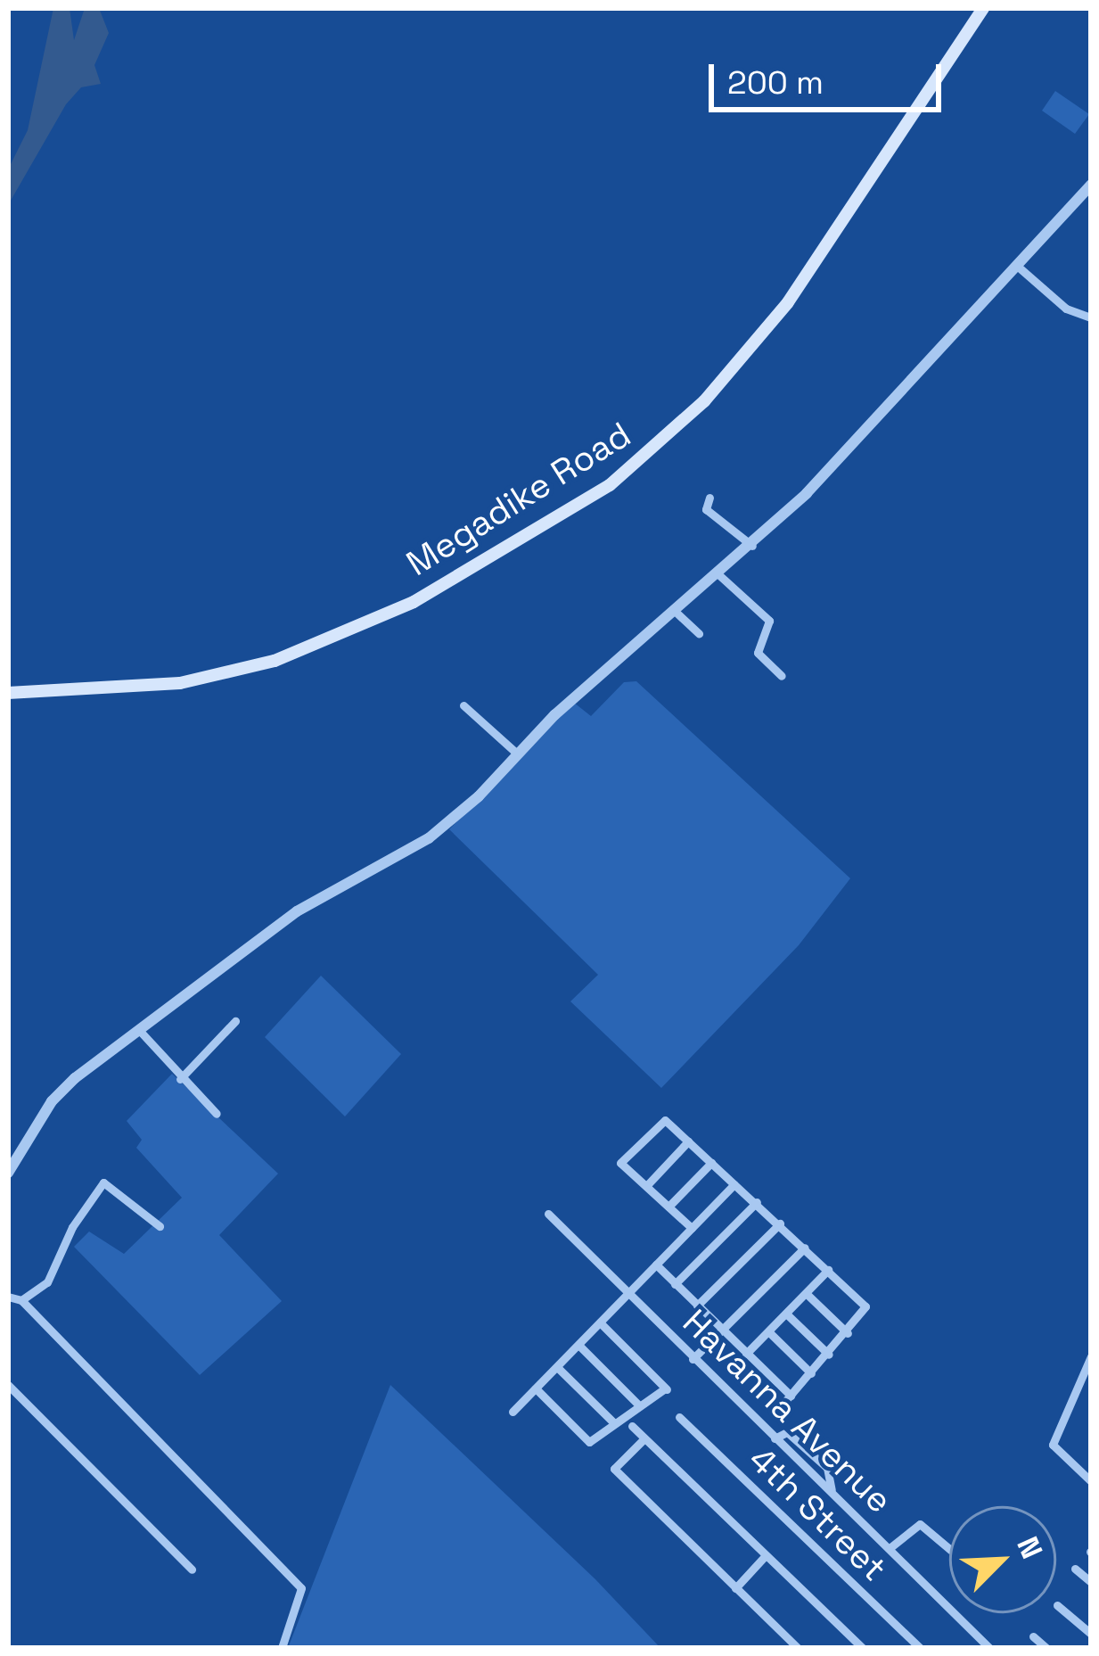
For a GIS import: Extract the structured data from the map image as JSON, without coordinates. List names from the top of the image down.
{
  "streets": {
    "main road": ["Megadike Road"],
    "street": ["Havanna Avenue", "4th Street"]
  },
  "scale_bar": "200 m",
  "north": "top right"
}
